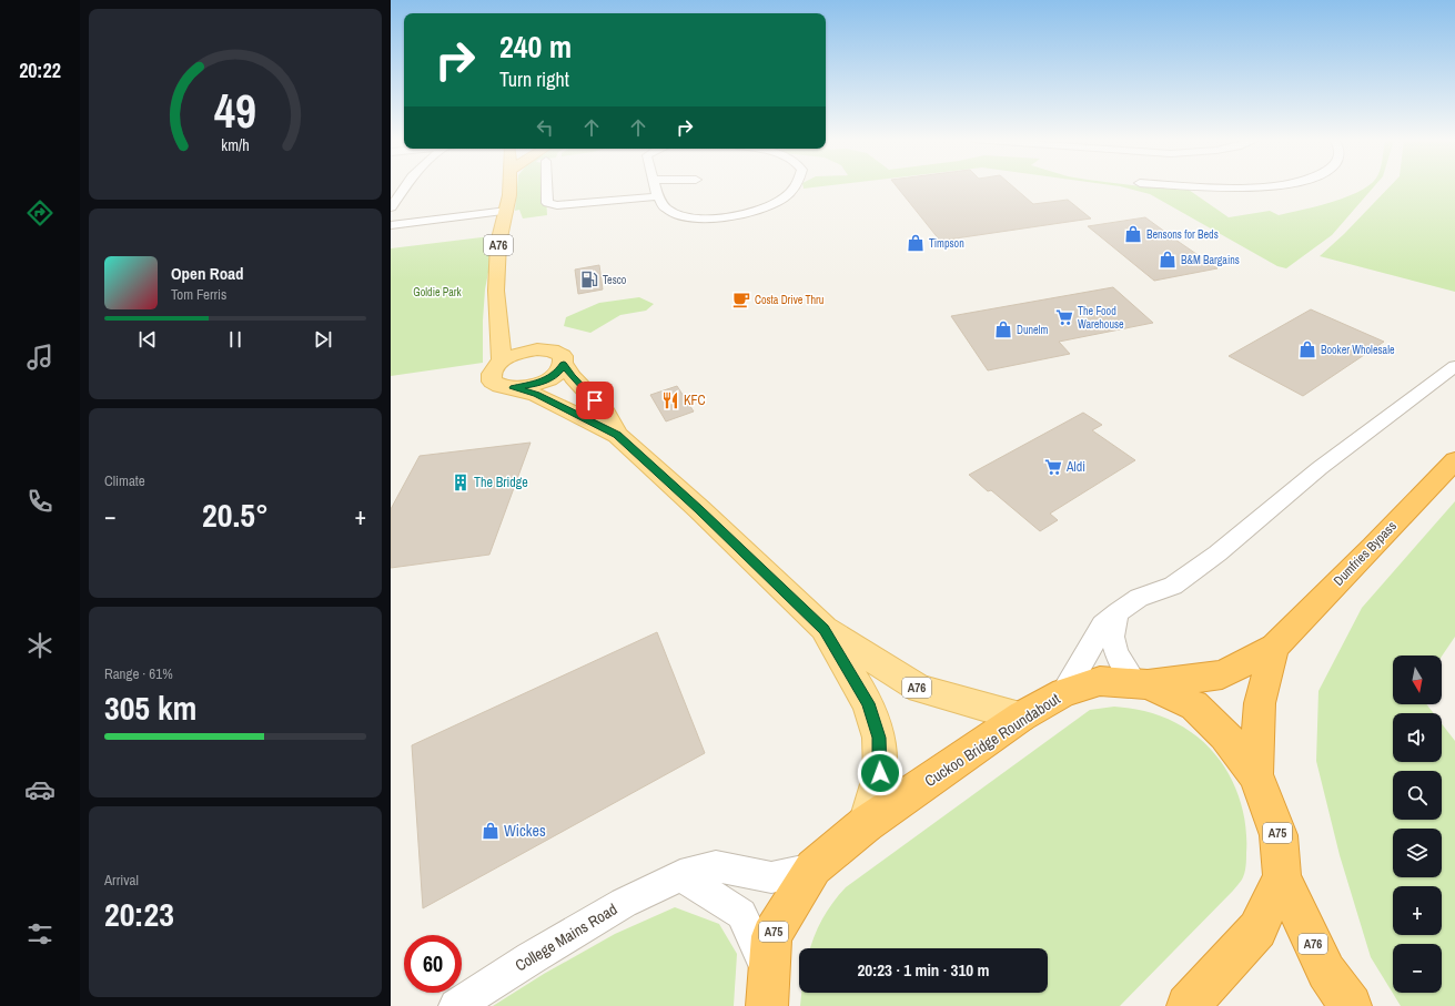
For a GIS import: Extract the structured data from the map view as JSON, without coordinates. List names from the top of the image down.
{
  "streets": {
    "highway": [
      "A76",
      "Dumfries Bypass",
      "Cuckoo Bridge Roundabout",
      "A75"
    ],
    "street": ["College Mains Road"]
  },
  "crossings": [
    ["A76", "Cuckoo Bridge Roundabout"],
    ["Dumfries Bypass", "Cuckoo Bridge Roundabout"],
    ["Dumfries Bypass", "A75"],
    ["Cuckoo Bridge Roundabout", "A75"],
    ["Cuckoo Bridge Roundabout", "College Mains Road"]
  ],
  "parks": ["Goldie Park"],
  "places": {
    "shop": [
      "Bensons for Beds",
      "Timpson",
      "B&M Bargains",
      "Dunelm",
      "Booker Wholesale",
      "Wickes"
    ],
    "fuel station": ["Tesco"],
    "cafe": ["Costa Drive Thru"],
    "supermarket": ["The Food Warehouse", "Aldi"],
    "restaurant": ["KFC"],
    "building": ["The Bridge"]
  },
  "north": "bottom",
  "page": {
    "tabs": "20:22",
    "turn": ["240 m", "Turn right"],
    "song": ["Open Road", "Tom Ferris"],
    "tile": [
      "Climate",
      ["Range · 61%", "305 km"],
      ["Arrival", "20:23"]
    ],
    "heat": ["−", "20.5°", "+"],
    "map_buttons": ["+", "−"],
    "limit": "60",
    "trip": "20:23 · 1 min · 310 m",
    "gauge": ["49", "km/h"]
  }
}
